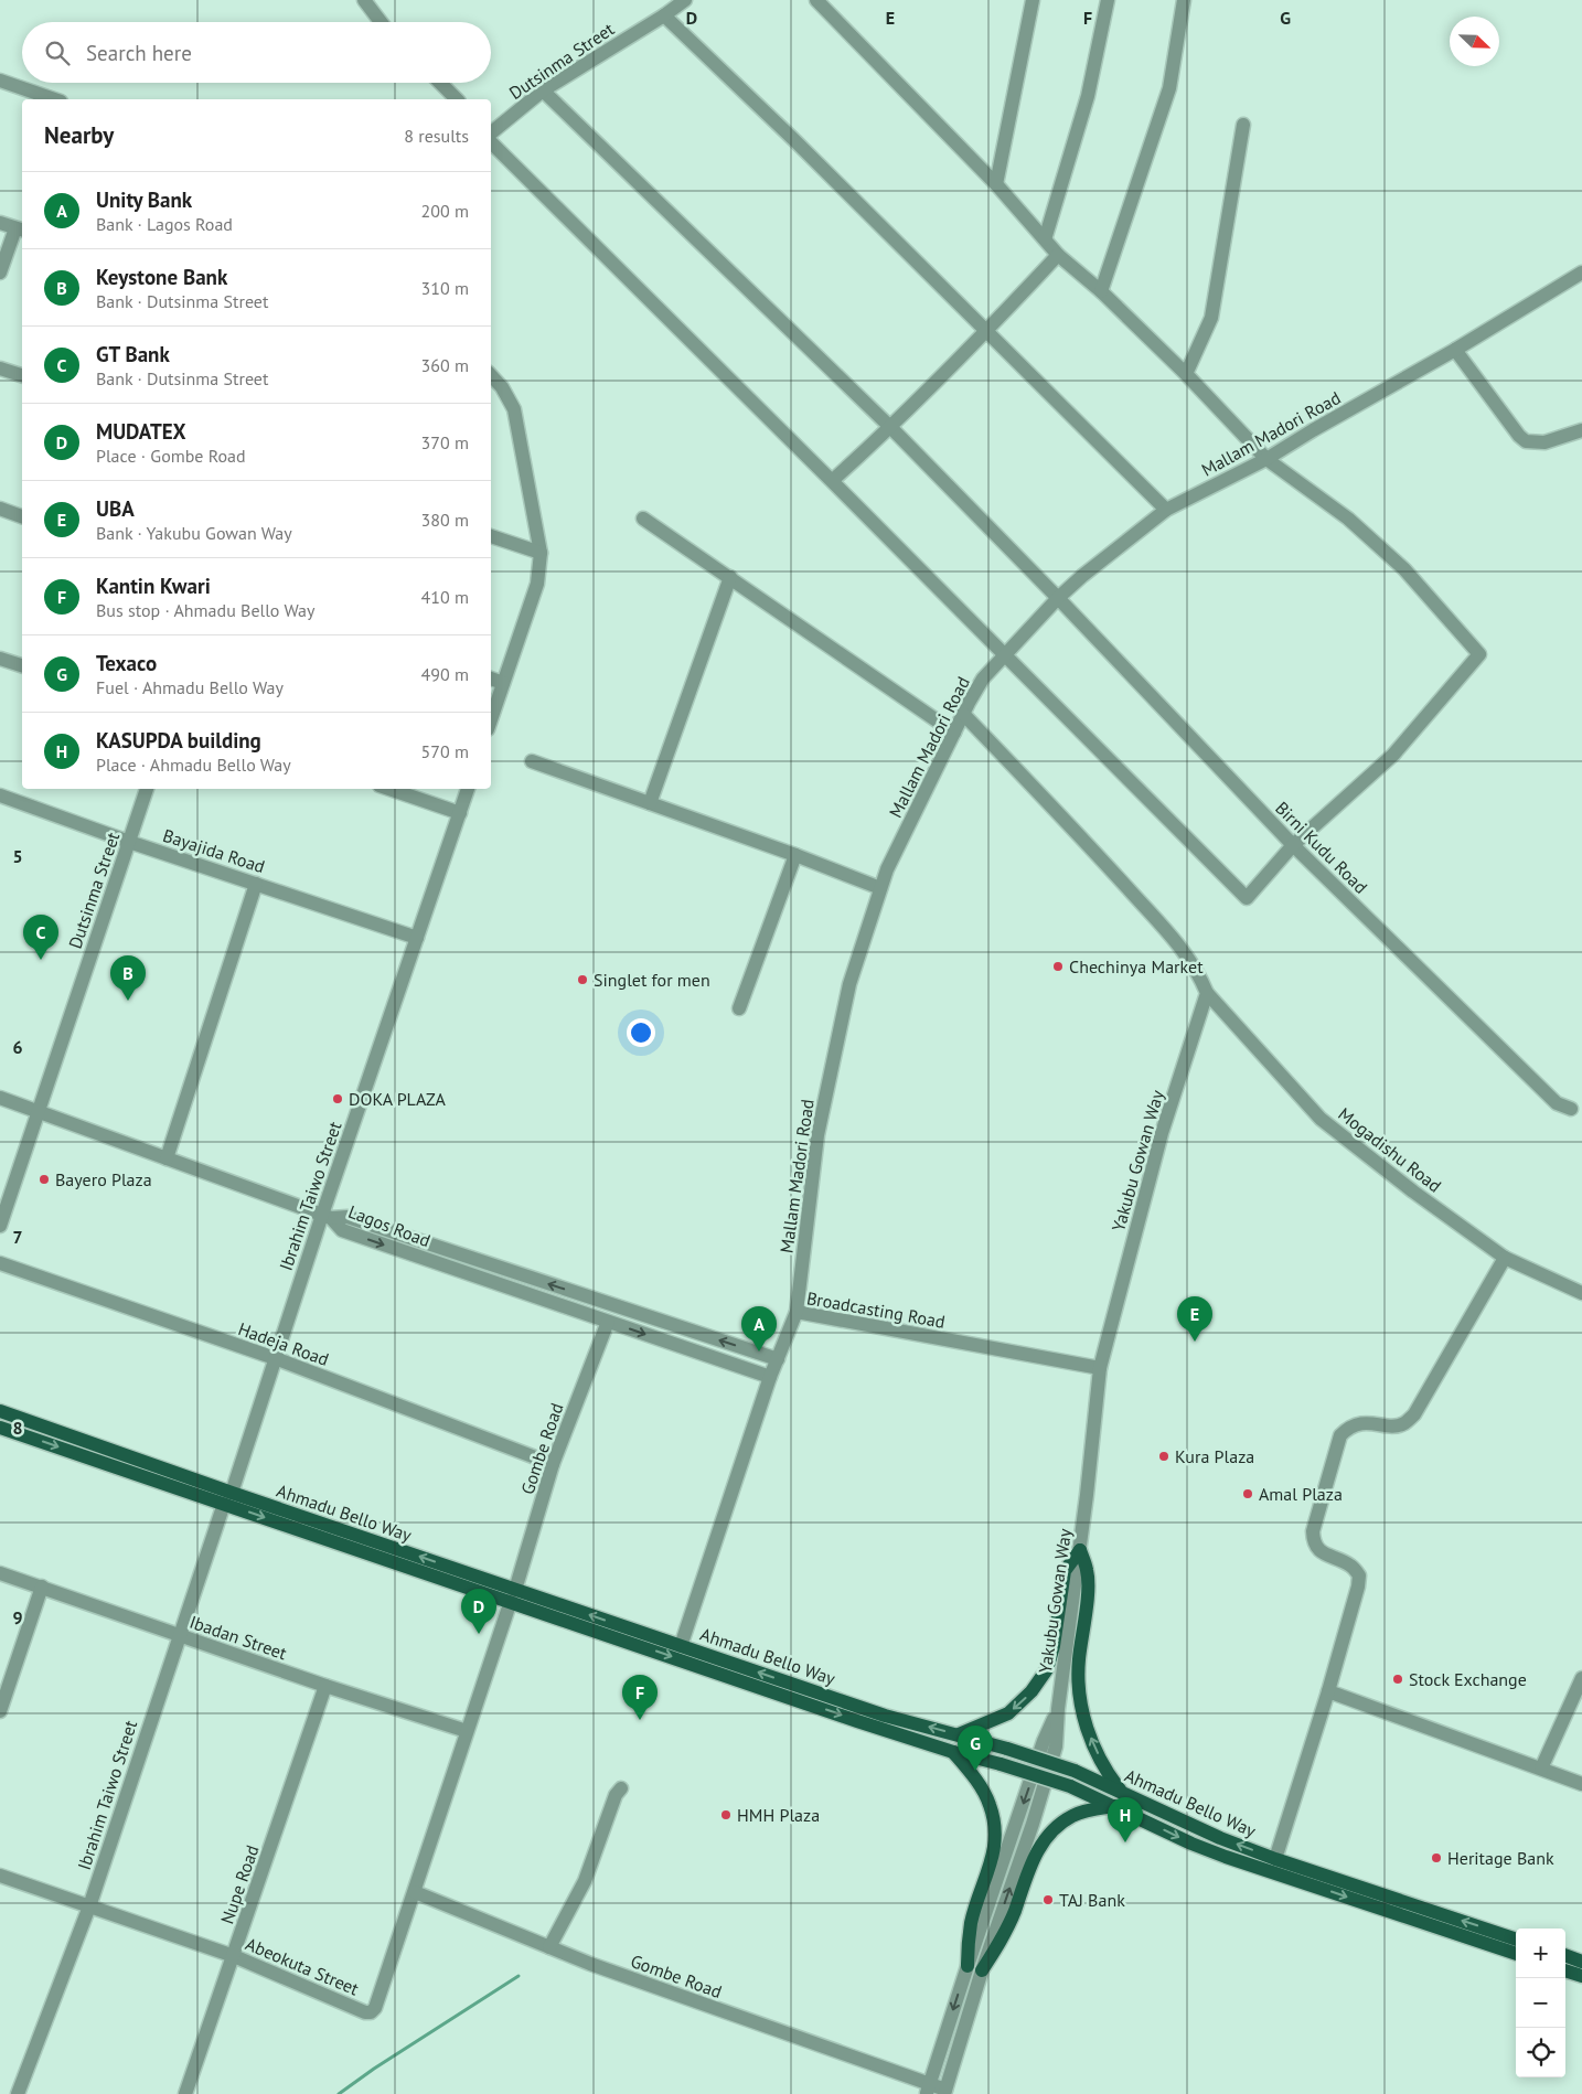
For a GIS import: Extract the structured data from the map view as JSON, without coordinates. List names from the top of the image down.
{
  "streets": {
    "main road": ["Ahmadu Bello Way"],
    "street": [
      "Dutsinma Street",
      "Mallam Madori Road",
      "Birni Kudu Road",
      "Bayajida Road",
      "Mogadishu Road",
      "Yakubu Gowan Way",
      "Ibrahim Taiwo Street",
      "Lagos Road",
      "Broadcasting Road",
      "Hadeja Road",
      "Gombe Road",
      "Ibadan Street",
      "Nupe Road",
      "Abeokuta Street"
    ]
  },
  "crossings": [
    ["Dutsinma Street", "Birni Kudu Road"],
    ["Dutsinma Street", "Bayajida Road"],
    ["Dutsinma Street", "Lagos Road"],
    ["Mallam Madori Road", "Birni Kudu Road"],
    ["Mallam Madori Road", "Broadcasting Road"],
    ["Bayajida Road", "Ibrahim Taiwo Street"],
    ["Mogadishu Road", "Yakubu Gowan Way"],
    ["Yakubu Gowan Way", "Broadcasting Road"],
    ["Yakubu Gowan Way", "Gombe Road"],
    ["Ibrahim Taiwo Street", "Lagos Road"],
    ["Ibrahim Taiwo Street", "Hadeja Road"],
    ["Ibrahim Taiwo Street", "Ahmadu Bello Way"],
    ["Ibrahim Taiwo Street", "Ibadan Street"],
    ["Ibrahim Taiwo Street", "Abeokuta Street"],
    ["Lagos Road", "Broadcasting Road"],
    ["Lagos Road", "Gombe Road"],
    ["Broadcasting Road", "Ahmadu Bello Way"],
    ["Hadeja Road", "Gombe Road"],
    ["Gombe Road", "Ahmadu Bello Way"],
    ["Gombe Road", "Ibadan Street"],
    ["Gombe Road", "Abeokuta Street"],
    ["Ibadan Street", "Nupe Road"],
    ["Nupe Road", "Abeokuta Street"]
  ],
  "places": [
    "Chechinya Market",
    "Singlet for men",
    "DOKA PLAZA",
    "Bayero Plaza",
    "Kura Plaza",
    "Amal Plaza",
    "Stock Exchange",
    "HMH Plaza",
    "Heritage Bank",
    "TAJ Bank"
  ],
  "north": "bottom right",
  "page": {
    "search": "Search here",
    "heading": ["Nearby", "8 results"],
    "list": [
      {
        "mark": "A",
        "name": "Unity Bank",
        "note": "Bank · Lagos Road",
        "value": "200 m"
      },
      {
        "mark": "B",
        "name": "Keystone Bank",
        "note": "Bank · Dutsinma Street",
        "value": "310 m"
      },
      {
        "mark": "C",
        "name": "GT Bank",
        "note": "Bank · Dutsinma Street",
        "value": "360 m"
      },
      {
        "mark": "D",
        "name": "MUDATEX",
        "note": "Place · Gombe Road",
        "value": "370 m"
      },
      {
        "mark": "E",
        "name": "UBA",
        "note": "Bank · Yakubu Gowan Way",
        "value": "380 m"
      },
      {
        "mark": "F",
        "name": "Kantin Kwari",
        "note": "Bus stop · Ahmadu Bello Way",
        "value": "410 m"
      },
      {
        "mark": "G",
        "name": "Texaco",
        "note": "Fuel · Ahmadu Bello Way",
        "value": "490 m"
      },
      {
        "mark": "H",
        "name": "KASUPDA building",
        "note": "Place · Ahmadu Bello Way",
        "value": "570 m"
      }
    ],
    "pins": [
      "C",
      "B",
      "E",
      "A",
      "D",
      "F",
      "G",
      "H"
    ],
    "map_buttons": ["+", "−"]
  },
  "grid": {
    "columns": [
      "D",
      "E",
      "F",
      "G"
    ],
    "rows": [
      "5",
      "6",
      "7",
      "8",
      "9"
    ]
  }
}
